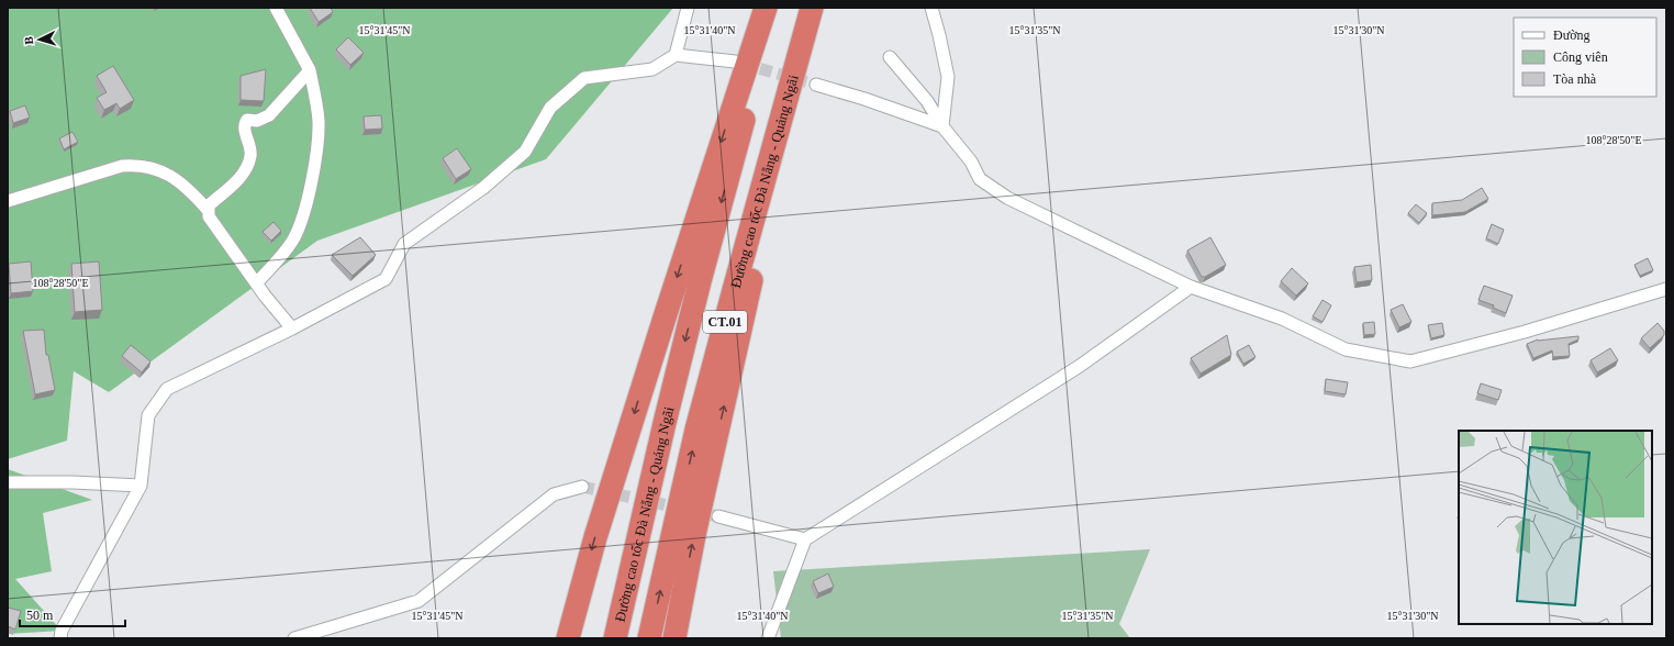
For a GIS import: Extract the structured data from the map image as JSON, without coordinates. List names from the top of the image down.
{
  "streets": {
    "highway": ["Đường cao tốc Đà Nẵng - Quảng Ngãi", "CT.01"]
  },
  "legend": ["Đường", "Công viên", "Tòa nhà"],
  "scale_bar": "50 m",
  "north": "left",
  "coordinates": [
    "15°31'45\"N",
    "15°31'40\"N",
    "15°31'35\"N",
    "15°31'30\"N",
    "108°28'50\"E"
  ]
}
